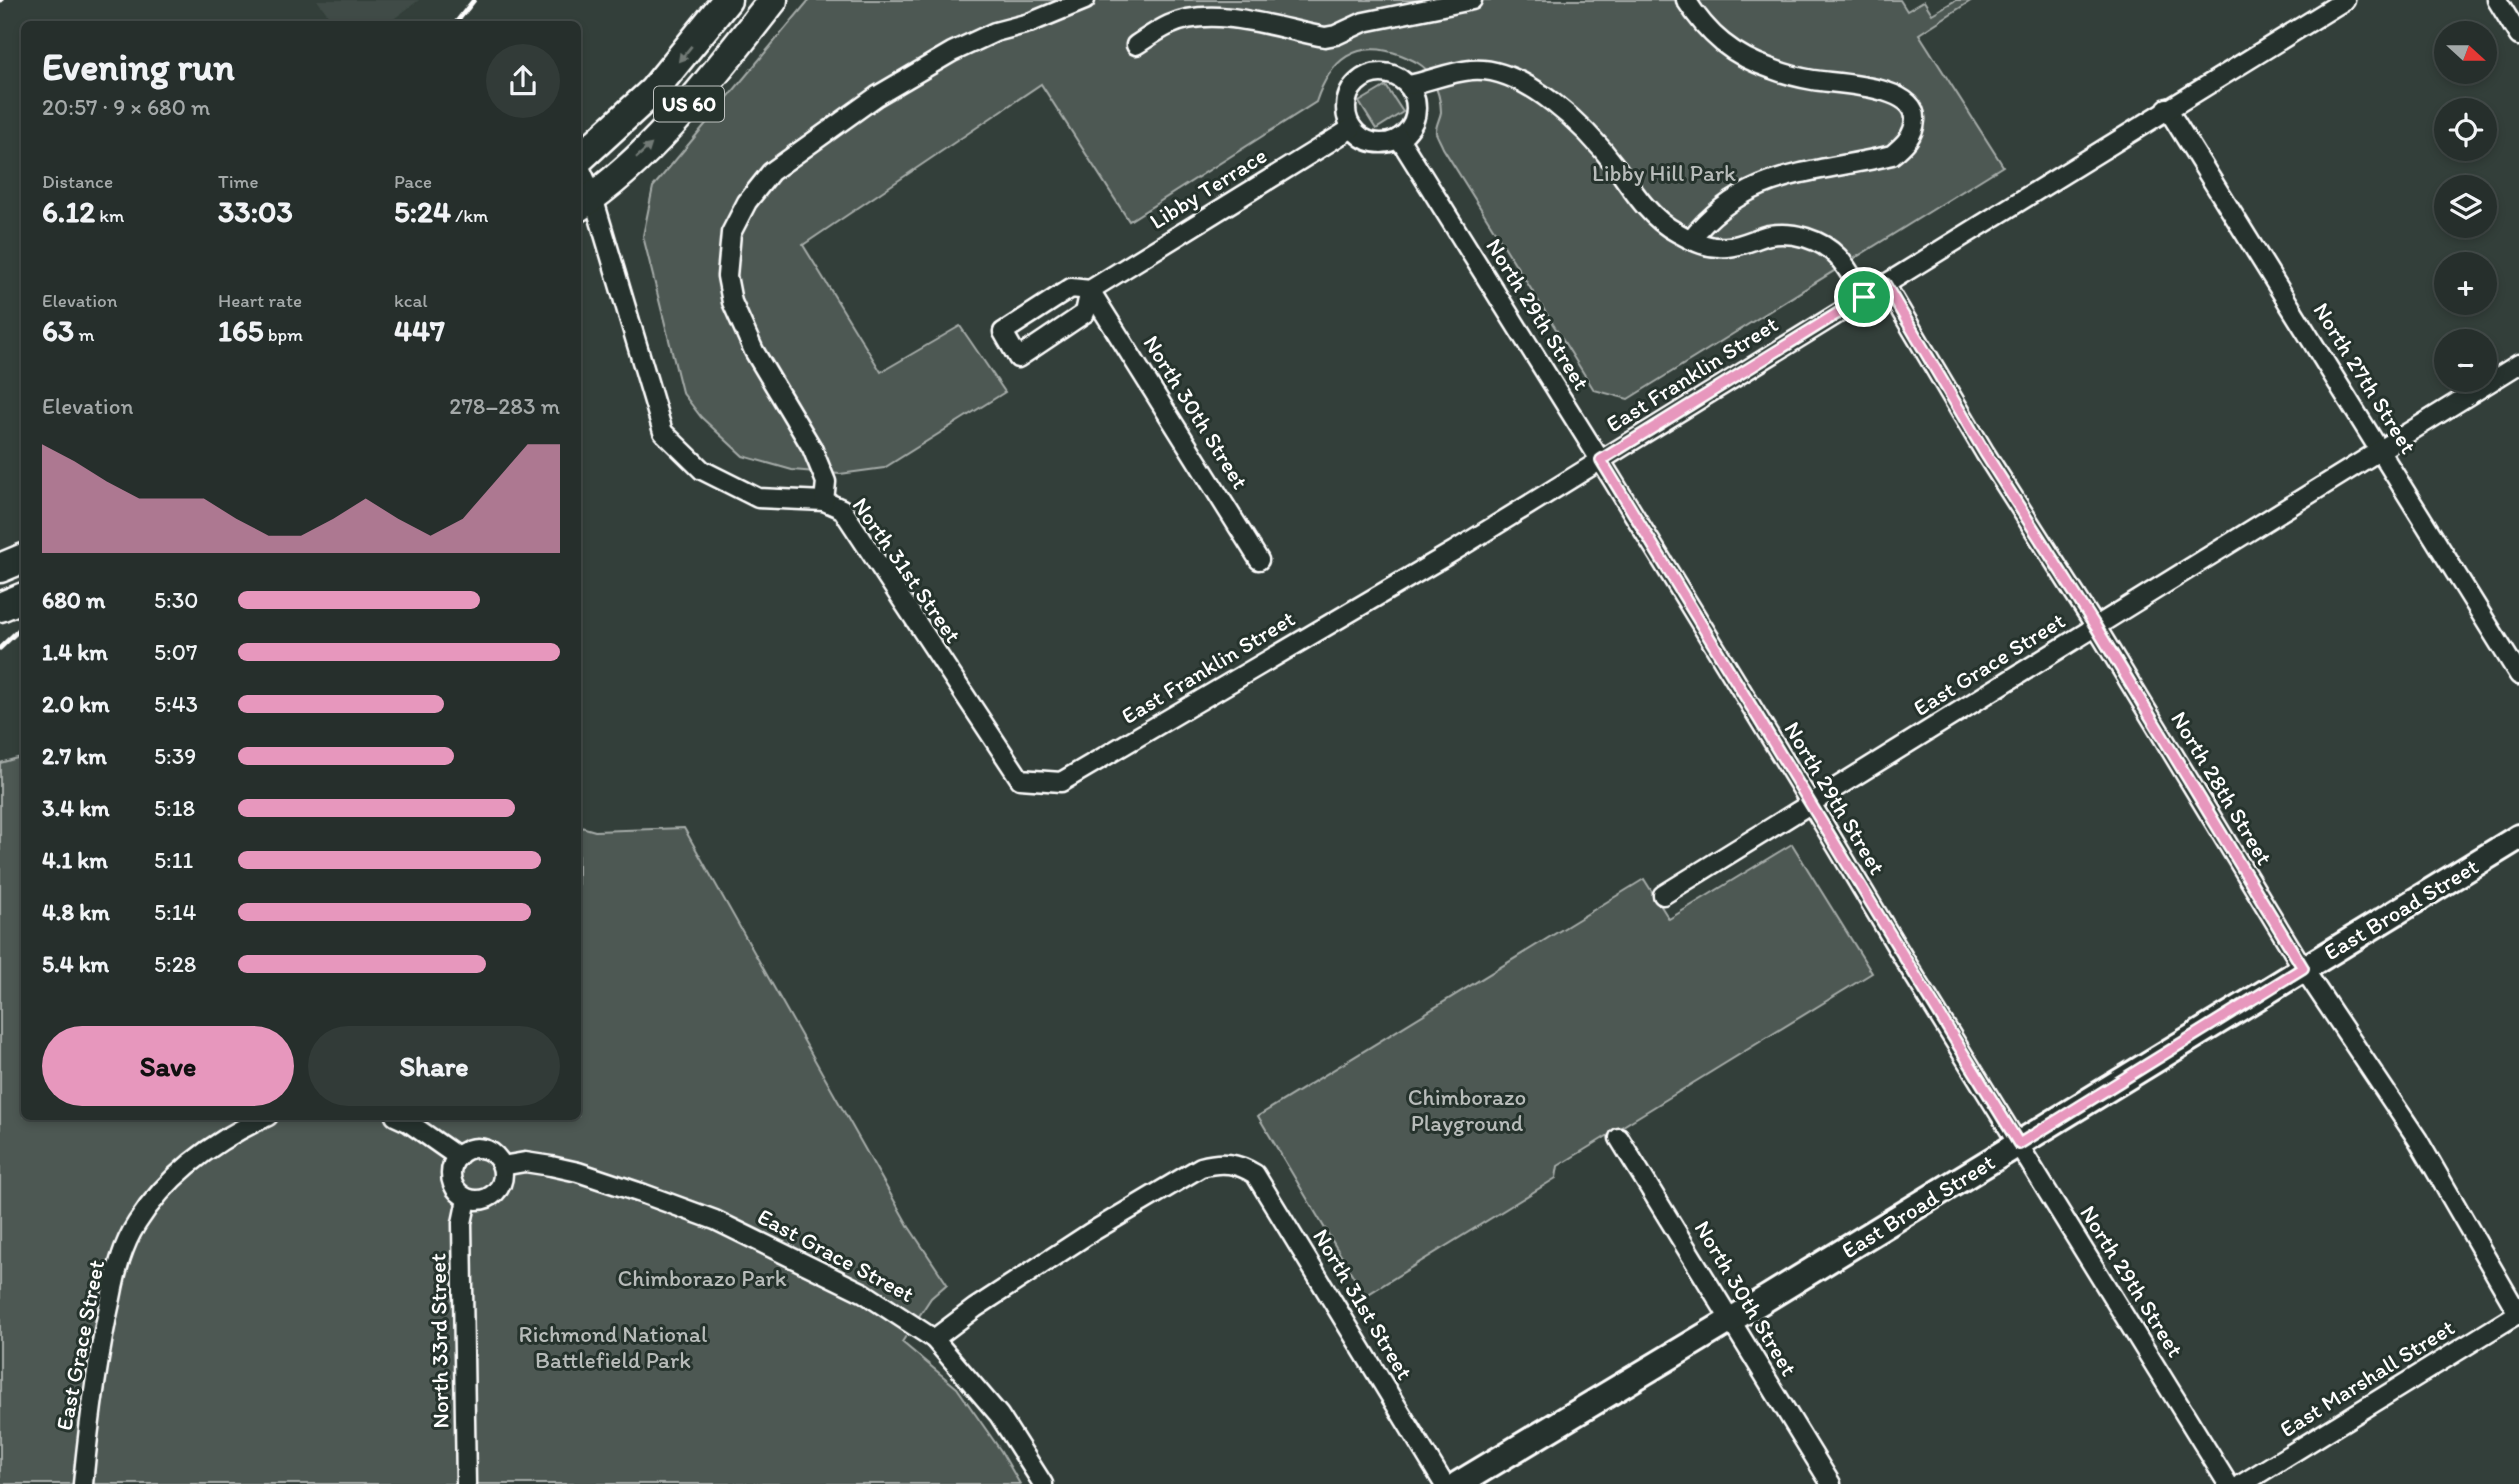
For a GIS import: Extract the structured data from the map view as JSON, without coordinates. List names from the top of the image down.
{
  "streets": {
    "main road": ["US 60", "East Broad Street"],
    "street": [
      "Libby Terrace",
      "North 29th Street",
      "East Franklin Street",
      "North 27th Street",
      "North 30th Street",
      "North 31st Street",
      "East Grace Street",
      "North 28th Street",
      "North 33rd Street",
      "East Marshall Street"
    ]
  },
  "crossings": [
    ["US 60", "North 31st Street"],
    ["Libby Terrace", "North 29th Street"],
    ["Libby Terrace", "North 30th Street"],
    ["North 29th Street", "East Franklin Street"],
    ["North 29th Street", "East Grace Street"],
    ["North 29th Street", "East Broad Street"],
    ["East Franklin Street", "North 27th Street"],
    ["East Franklin Street", "North 31st Street"],
    ["East Franklin Street", "North 28th Street"],
    ["North 27th Street", "East Grace Street"],
    ["North 30th Street", "East Broad Street"],
    ["North 31st Street", "East Grace Street"],
    ["East Grace Street", "North 28th Street"],
    ["East Grace Street", "North 33rd Street"],
    ["North 28th Street", "East Broad Street"],
    ["North 28th Street", "East Marshall Street"]
  ],
  "parks": [
    "Libby Hill Park",
    "Chimborazo Playground",
    "Chimborazo Park",
    "Richmond National Battlefield Park"
  ],
  "north": "right",
  "page": {
    "map_buttons": ["+", "−"],
    "heading": ["Evening run", "20:57 · 9 × 680 m"],
    "stats": [
      ["Distance", "6.12 km"],
      ["Time", "33:03"],
      ["Pace", "5:24 /km"],
      ["Elevation", "63 m"],
      ["Heart rate", "165 bpm"],
      ["kcal", "447"]
    ],
    "chart": ["Elevation", "278–283 m"],
    "list": [
      {
        "name": "680 m",
        "note": "5:30"
      },
      {
        "name": "1.4 km",
        "note": "5:07"
      },
      {
        "name": "2.0 km",
        "note": "5:43"
      },
      {
        "name": "2.7 km",
        "note": "5:39"
      },
      {
        "name": "3.4 km",
        "note": "5:18"
      },
      {
        "name": "4.1 km",
        "note": "5:11"
      },
      {
        "name": "4.8 km",
        "note": "5:14"
      },
      {
        "name": "5.4 km",
        "note": "5:28"
      }
    ],
    "buttons": ["Save", "Share"]
  }
}
